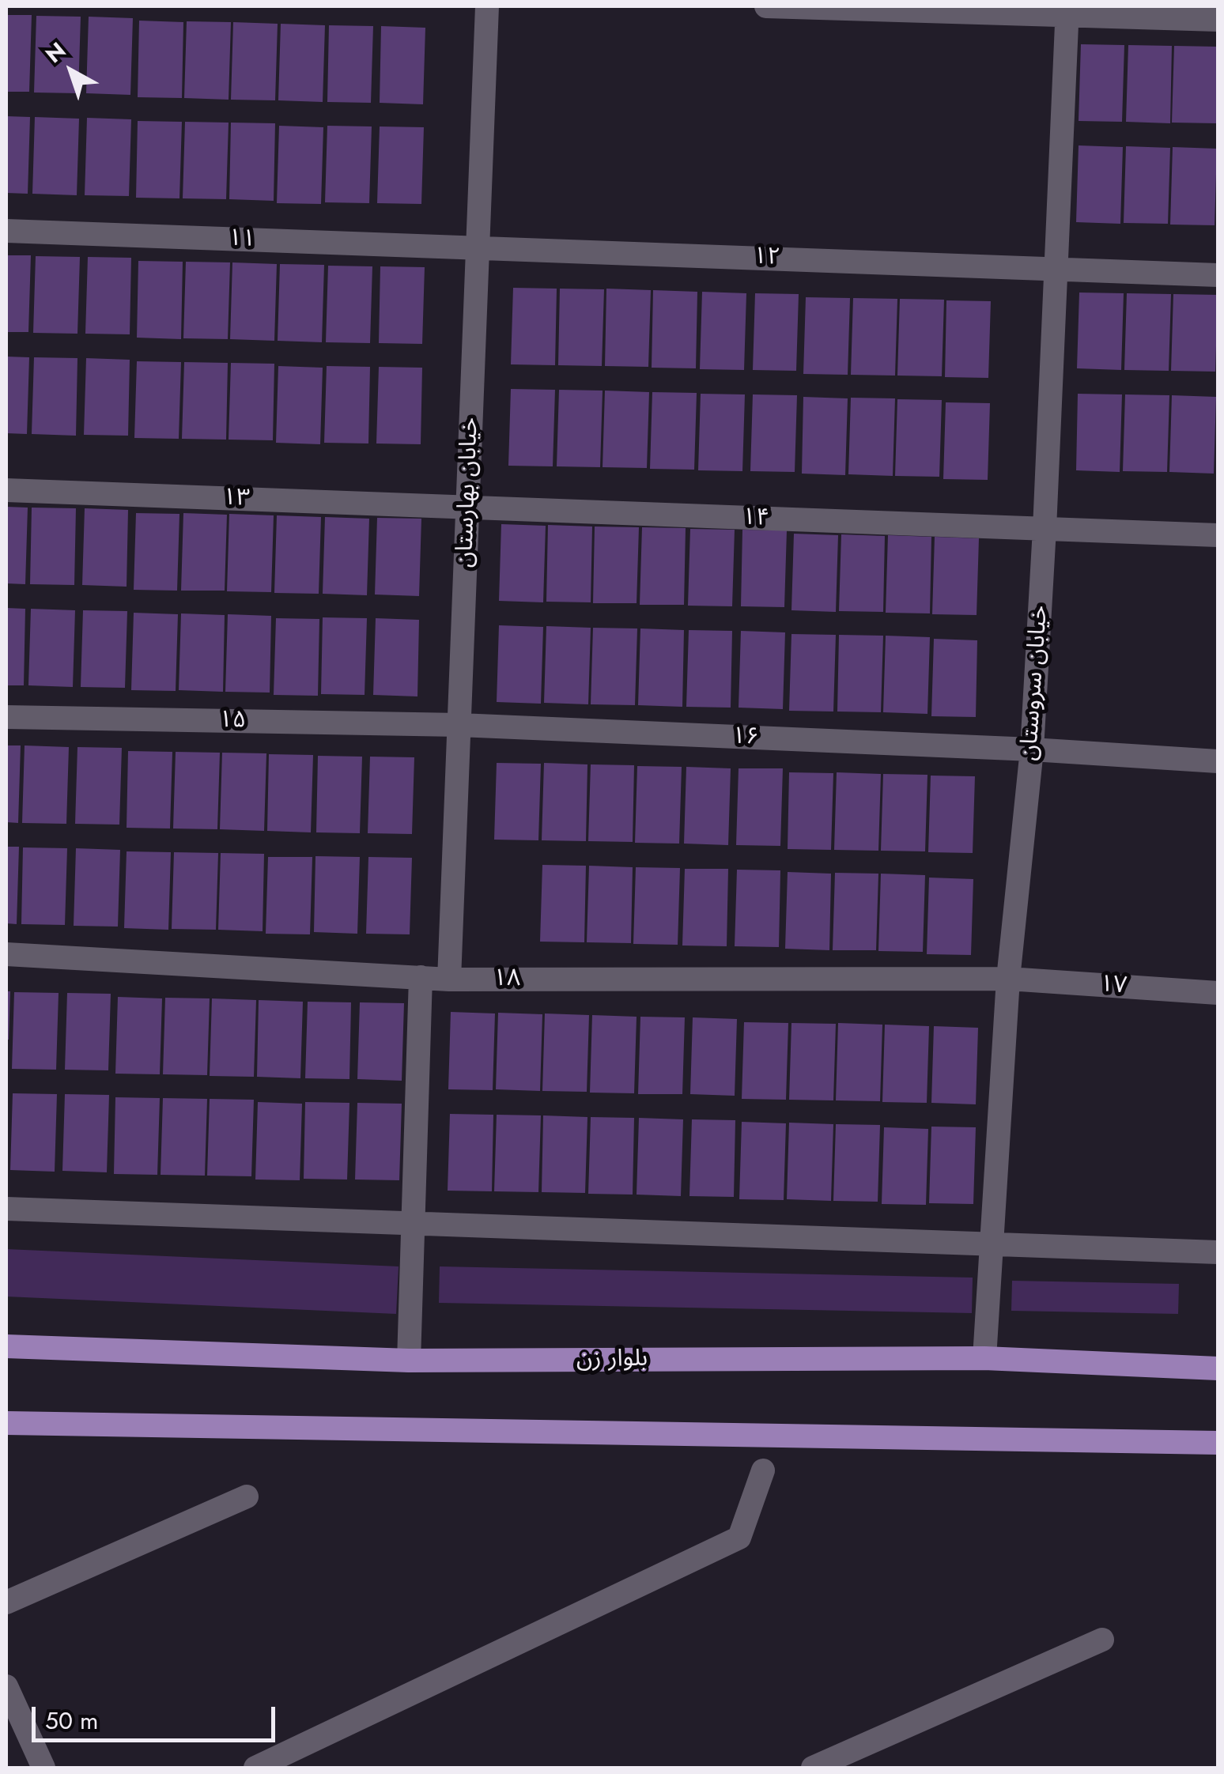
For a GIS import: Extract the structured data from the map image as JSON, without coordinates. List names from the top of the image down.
{
  "streets": {
    "main road": ["بلوار زن"],
    "street": [
      "۱۱",
      "۱۲",
      "خیابان بهارستان",
      "۱۳",
      "۱۴",
      "خیابان سروستان",
      "۱۵",
      "۱۶",
      "۱۸",
      "۱۷"
    ]
  },
  "crossings": [
    ["۱۱", "۱۲"],
    ["۱۱", "خیابان بهارستان"],
    ["۱۲", "خیابان بهارستان"],
    ["۱۲", "خیابان سروستان"],
    ["خیابان بهارستان", "۱۳"],
    ["خیابان بهارستان", "۱۴"],
    ["خیابان بهارستان", "۱۵"],
    ["خیابان بهارستان", "۱۶"],
    ["خیابان بهارستان", "۱۸"],
    ["۱۳", "۱۴"],
    ["۱۴", "خیابان سروستان"],
    ["خیابان سروستان", "۱۶"],
    ["خیابان سروستان", "۱۸"],
    ["خیابان سروستان", "۱۷"],
    ["خیابان سروستان", "بلوار زن"],
    ["۱۵", "۱۶"],
    ["۱۸", "۱۷"]
  ],
  "scale_bar": "50 m",
  "north": "top left"
}
